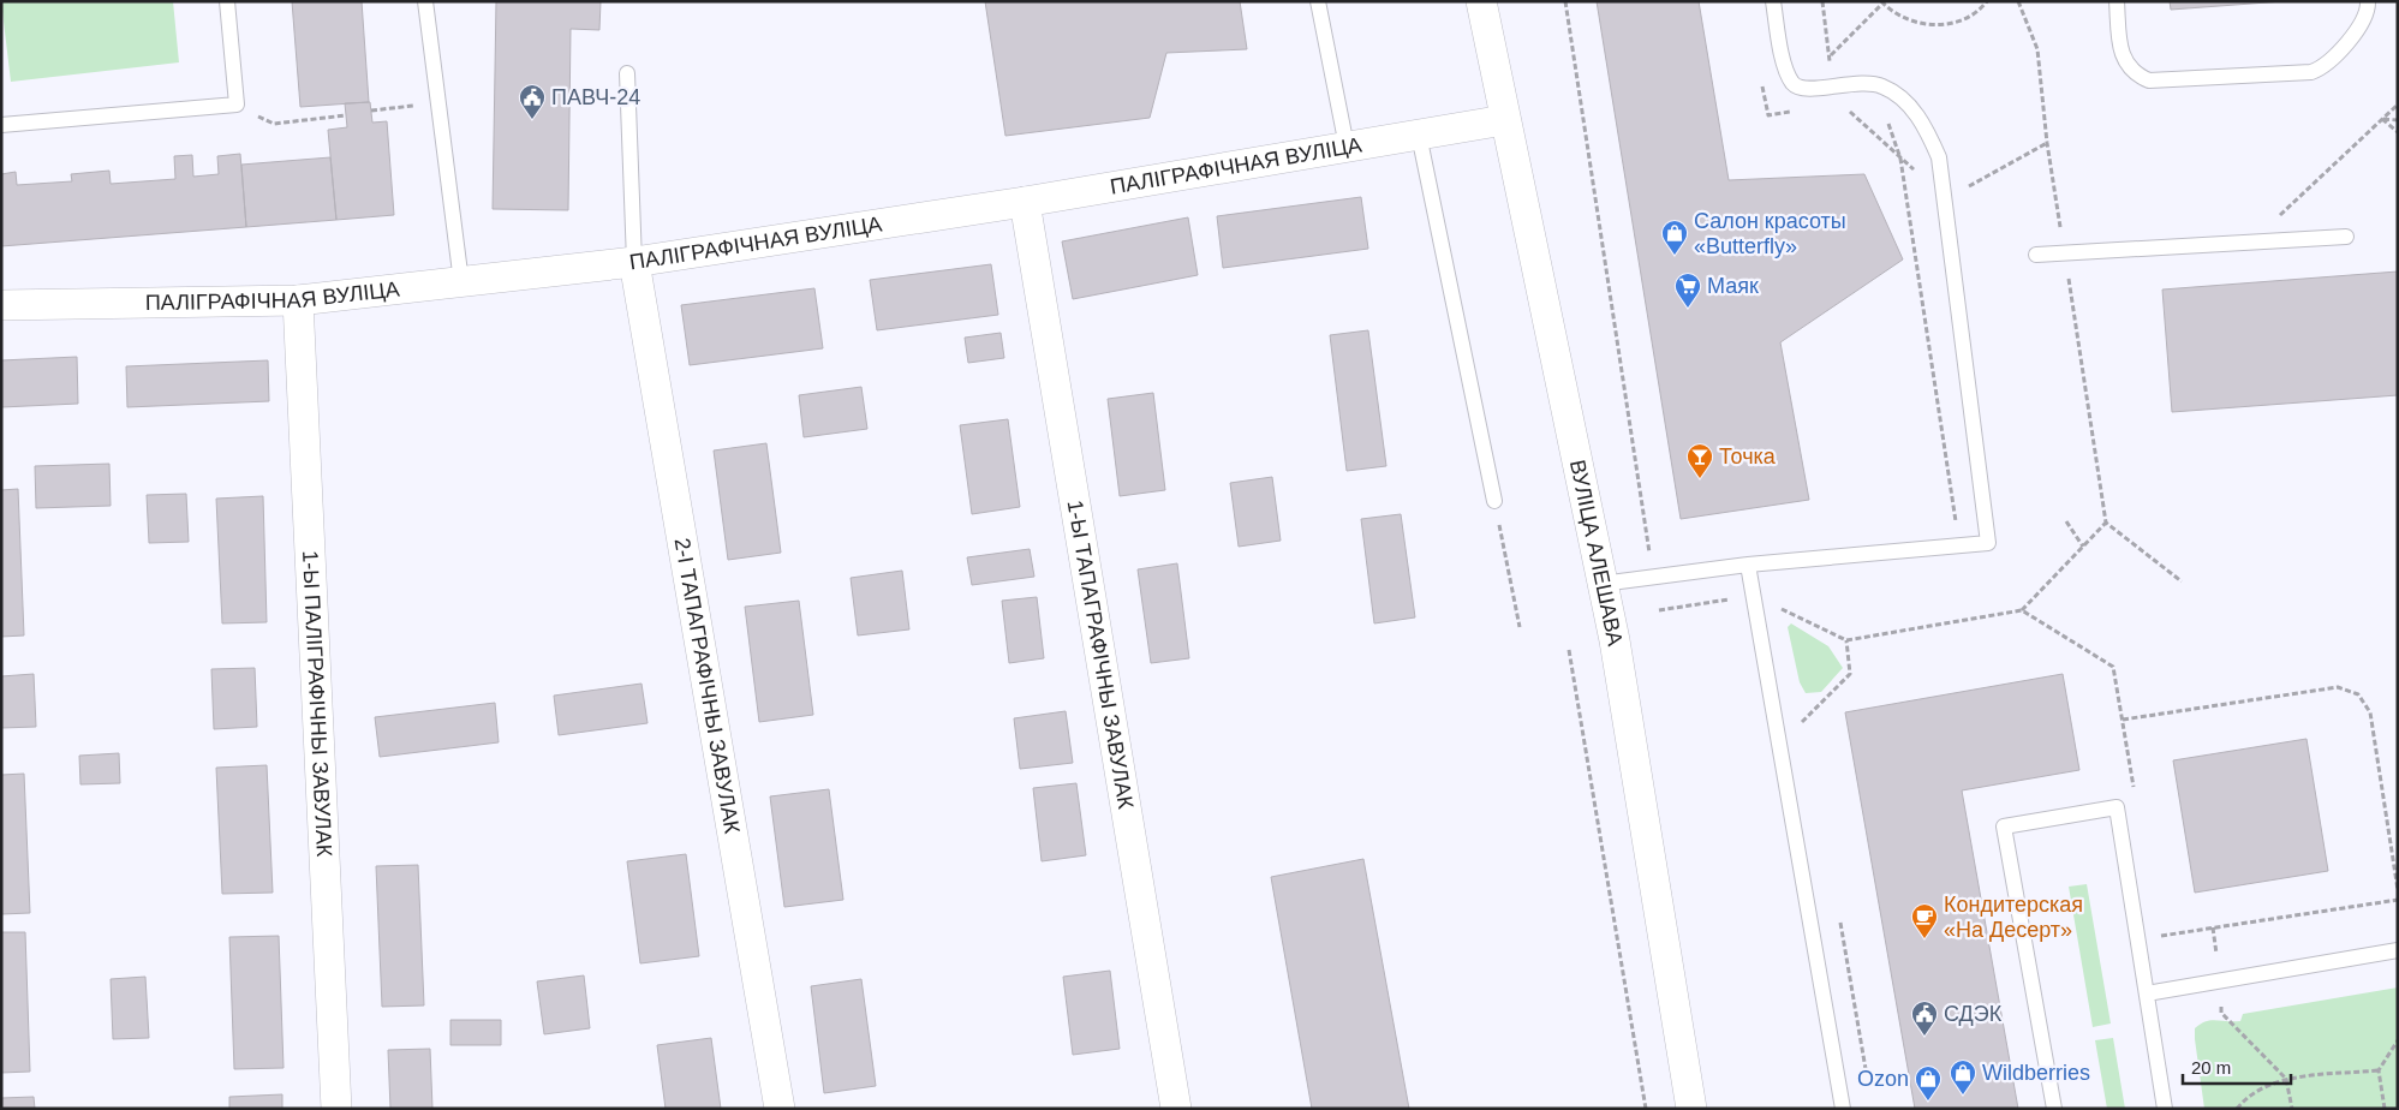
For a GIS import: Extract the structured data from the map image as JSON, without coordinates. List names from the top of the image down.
{
  "streets": {
    "street": [
      "ПАЛІГРАФІЧНАЯ ВУЛІЦА",
      "ВУЛІЦА АЛЕШАВА",
      "1-Ы ТАПАГРАФІЧНЫ ЗАВУЛАК",
      "2-І ТАПАГРАФІЧНЫ ЗАВУЛАК",
      "1-Ы ПАЛІГРАФІЧНЫ ЗАВУЛАК"
    ]
  },
  "crossings": [
    ["ПАЛІГРАФІЧНАЯ ВУЛІЦА", "ВУЛІЦА АЛЕШАВА"],
    ["ПАЛІГРАФІЧНАЯ ВУЛІЦА", "1-Ы ТАПАГРАФІЧНЫ ЗАВУЛАК"],
    ["ПАЛІГРАФІЧНАЯ ВУЛІЦА", "2-І ТАПАГРАФІЧНЫ ЗАВУЛАК"],
    ["ПАЛІГРАФІЧНАЯ ВУЛІЦА", "1-Ы ПАЛІГРАФІЧНЫ ЗАВУЛАК"]
  ],
  "places": {
    "public building": ["ПАВЧ-24", "СДЭК"],
    "shop": ["Салон красоты «Butterfly»", "Wildberries", "Ozon"],
    "supermarket": ["Маяк"],
    "bar": ["Точка"],
    "cafe": ["Кондитерская «На Десерт»"]
  },
  "scale_bar": "20 m"
}
